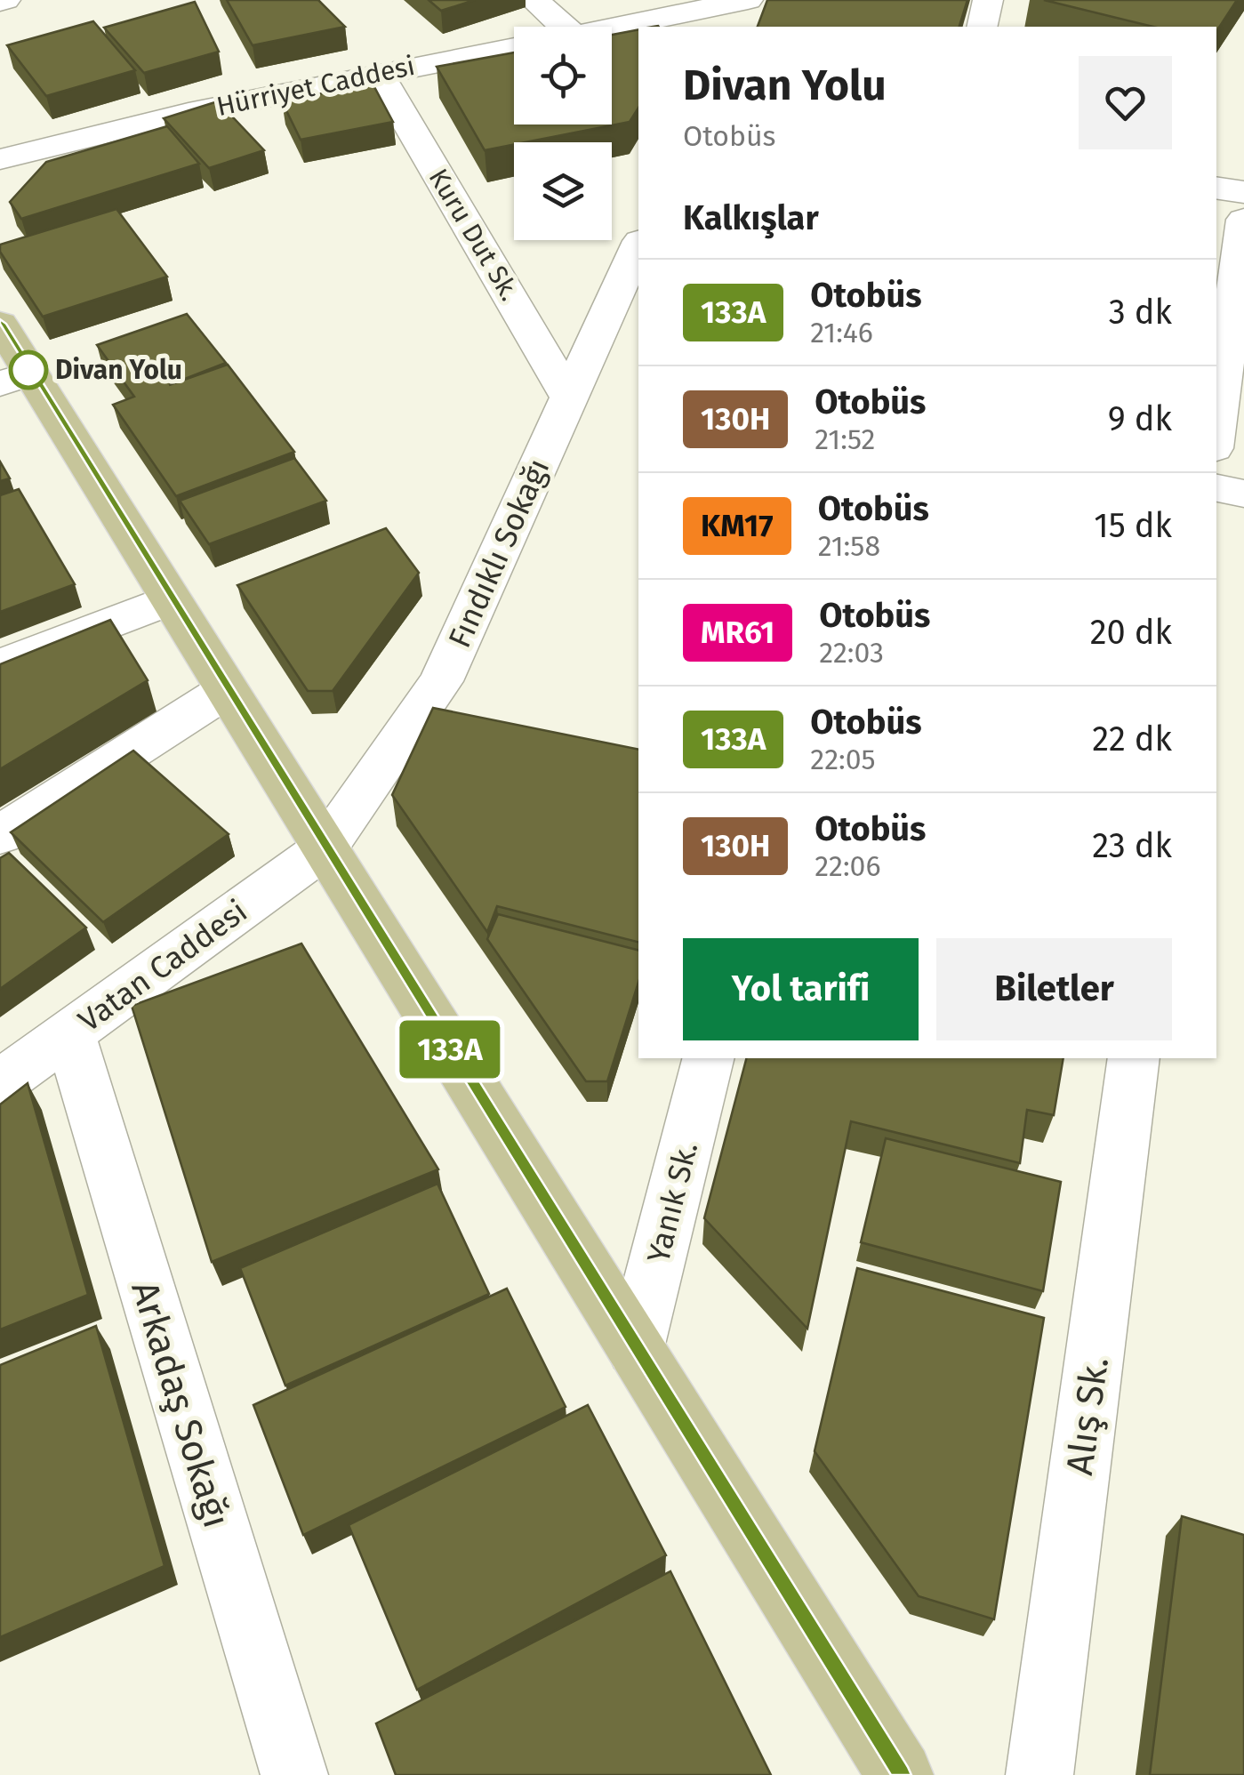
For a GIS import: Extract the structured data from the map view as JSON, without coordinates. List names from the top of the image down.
{
  "streets": {
    "street": [
      "Hürriyet Caddesi",
      "Kuru Dut Sk.",
      "Fındıklı Sokağı",
      "Vatan Caddesi",
      "Yanık Sk.",
      "Arkadaş Sokağı",
      "Alış Sk."
    ]
  },
  "crossings": [
    ["Hürriyet Caddesi", "Kuru Dut Sk."],
    ["Kuru Dut Sk.", "Fındıklı Sokağı"],
    ["Fındıklı Sokağı", "Vatan Caddesi"],
    ["Vatan Caddesi", "Arkadaş Sokağı"]
  ],
  "places": ["Divan Yolu"],
  "lines": ["bus line 133A"],
  "page": {
    "on_map": "133A",
    "heading": [
      ["Divan Yolu", "Otobüs"],
      "Kalkışlar"
    ],
    "list": [
      {
        "mark": "133A",
        "name": "Otobüs",
        "note": "21:46",
        "value": "3 dk"
      },
      {
        "mark": "130H",
        "name": "Otobüs",
        "note": "21:52",
        "value": "9 dk"
      },
      {
        "mark": "KM17",
        "name": "Otobüs",
        "note": "21:58",
        "value": "15 dk"
      },
      {
        "mark": "MR61",
        "name": "Otobüs",
        "note": "22:03",
        "value": "20 dk"
      },
      {
        "mark": "133A",
        "name": "Otobüs",
        "note": "22:05",
        "value": "22 dk"
      },
      {
        "mark": "130H",
        "name": "Otobüs",
        "note": "22:06",
        "value": "23 dk"
      }
    ],
    "buttons": ["Yol tarifi", "Biletler"]
  }
}
